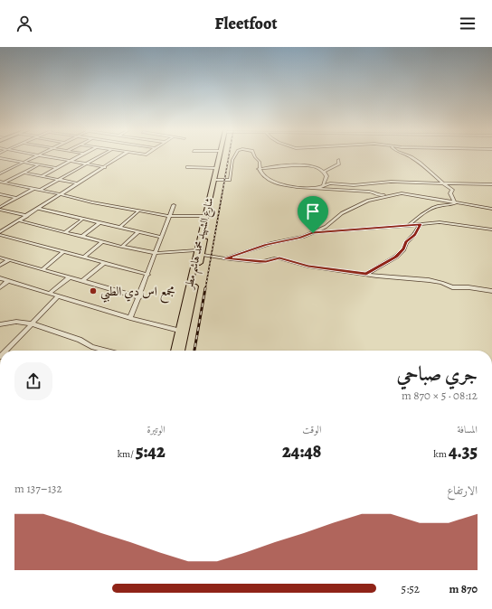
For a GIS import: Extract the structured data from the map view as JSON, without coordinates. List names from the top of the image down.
{
  "streets": {
    "main road": ["شارع الشهيد محمد هاشم مطر"]
  },
  "places": ["مجمع اس دي الطبي"],
  "page": {
    "header": "Fleetfoot",
    "heading": ["جري صباحي", "08:12 · 5 × 870 m"],
    "stats": [
      ["المسافة", "4.35 km"],
      ["الوقت", "24:48"],
      ["الوتيرة", "5:42 /km"]
    ],
    "chart": ["الارتفاع", "132–137 m"],
    "list": [
      {
        "name": "870 m",
        "note": "5:52"
      }
    ]
  }
}
